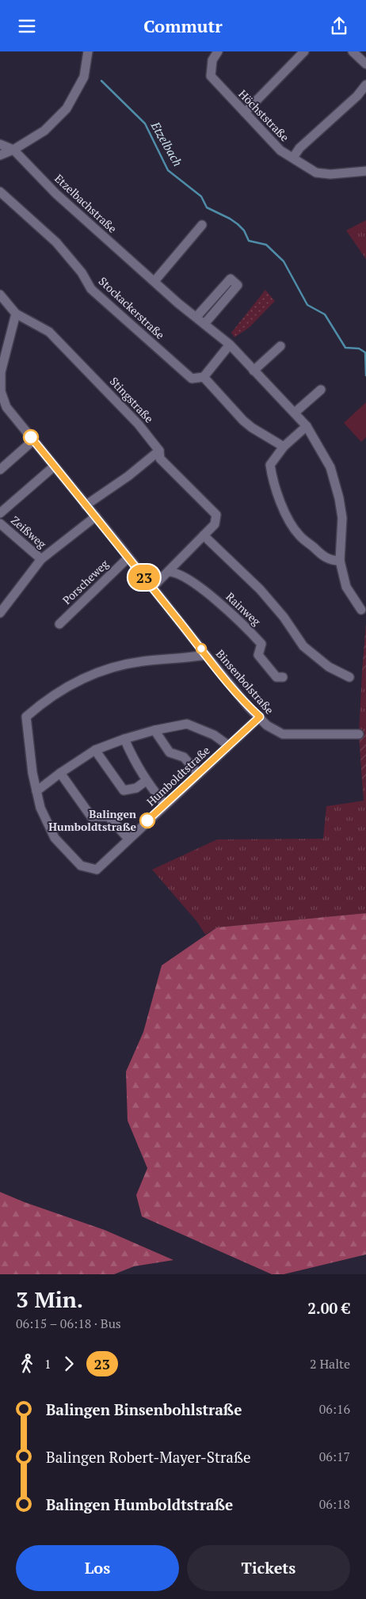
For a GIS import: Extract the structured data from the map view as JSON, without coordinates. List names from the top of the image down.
{
  "streets": {
    "street": [
      "Höchststraße",
      "Etzelbachstraße",
      "Stockackerstraße",
      "Stingstraße",
      "Zeißweg",
      "Porscheweg",
      "Rainweg",
      "Binsenbolstraße",
      "Humboldtstraße"
    ]
  },
  "crossings": [
    ["Stingstraße", "Rainweg"],
    ["Stingstraße", "Binsenbolstraße"],
    ["Zeißweg", "Binsenbolstraße"],
    ["Porscheweg", "Binsenbolstraße"],
    ["Binsenbolstraße", "Humboldtstraße"]
  ],
  "water": ["Etzelbach"],
  "places": ["Balingen Humboldtstraße"],
  "lines": ["bus line 23"],
  "page": {
    "header": "Commutr",
    "on_map": "23",
    "heading": ["3 Min.", "06:15 – 06:18 · Bus", "2.00 €"],
    "legs": ["1", "23", "2 Halte"],
    "list": [
      {
        "name": "Balingen Binsenbohlstraße",
        "value": "06:16"
      },
      {
        "name": "Balingen Robert-Mayer-Straße",
        "value": "06:17"
      },
      {
        "name": "Balingen Humboldtstraße",
        "value": "06:18"
      }
    ],
    "buttons": ["Los", "Tickets"]
  }
}
